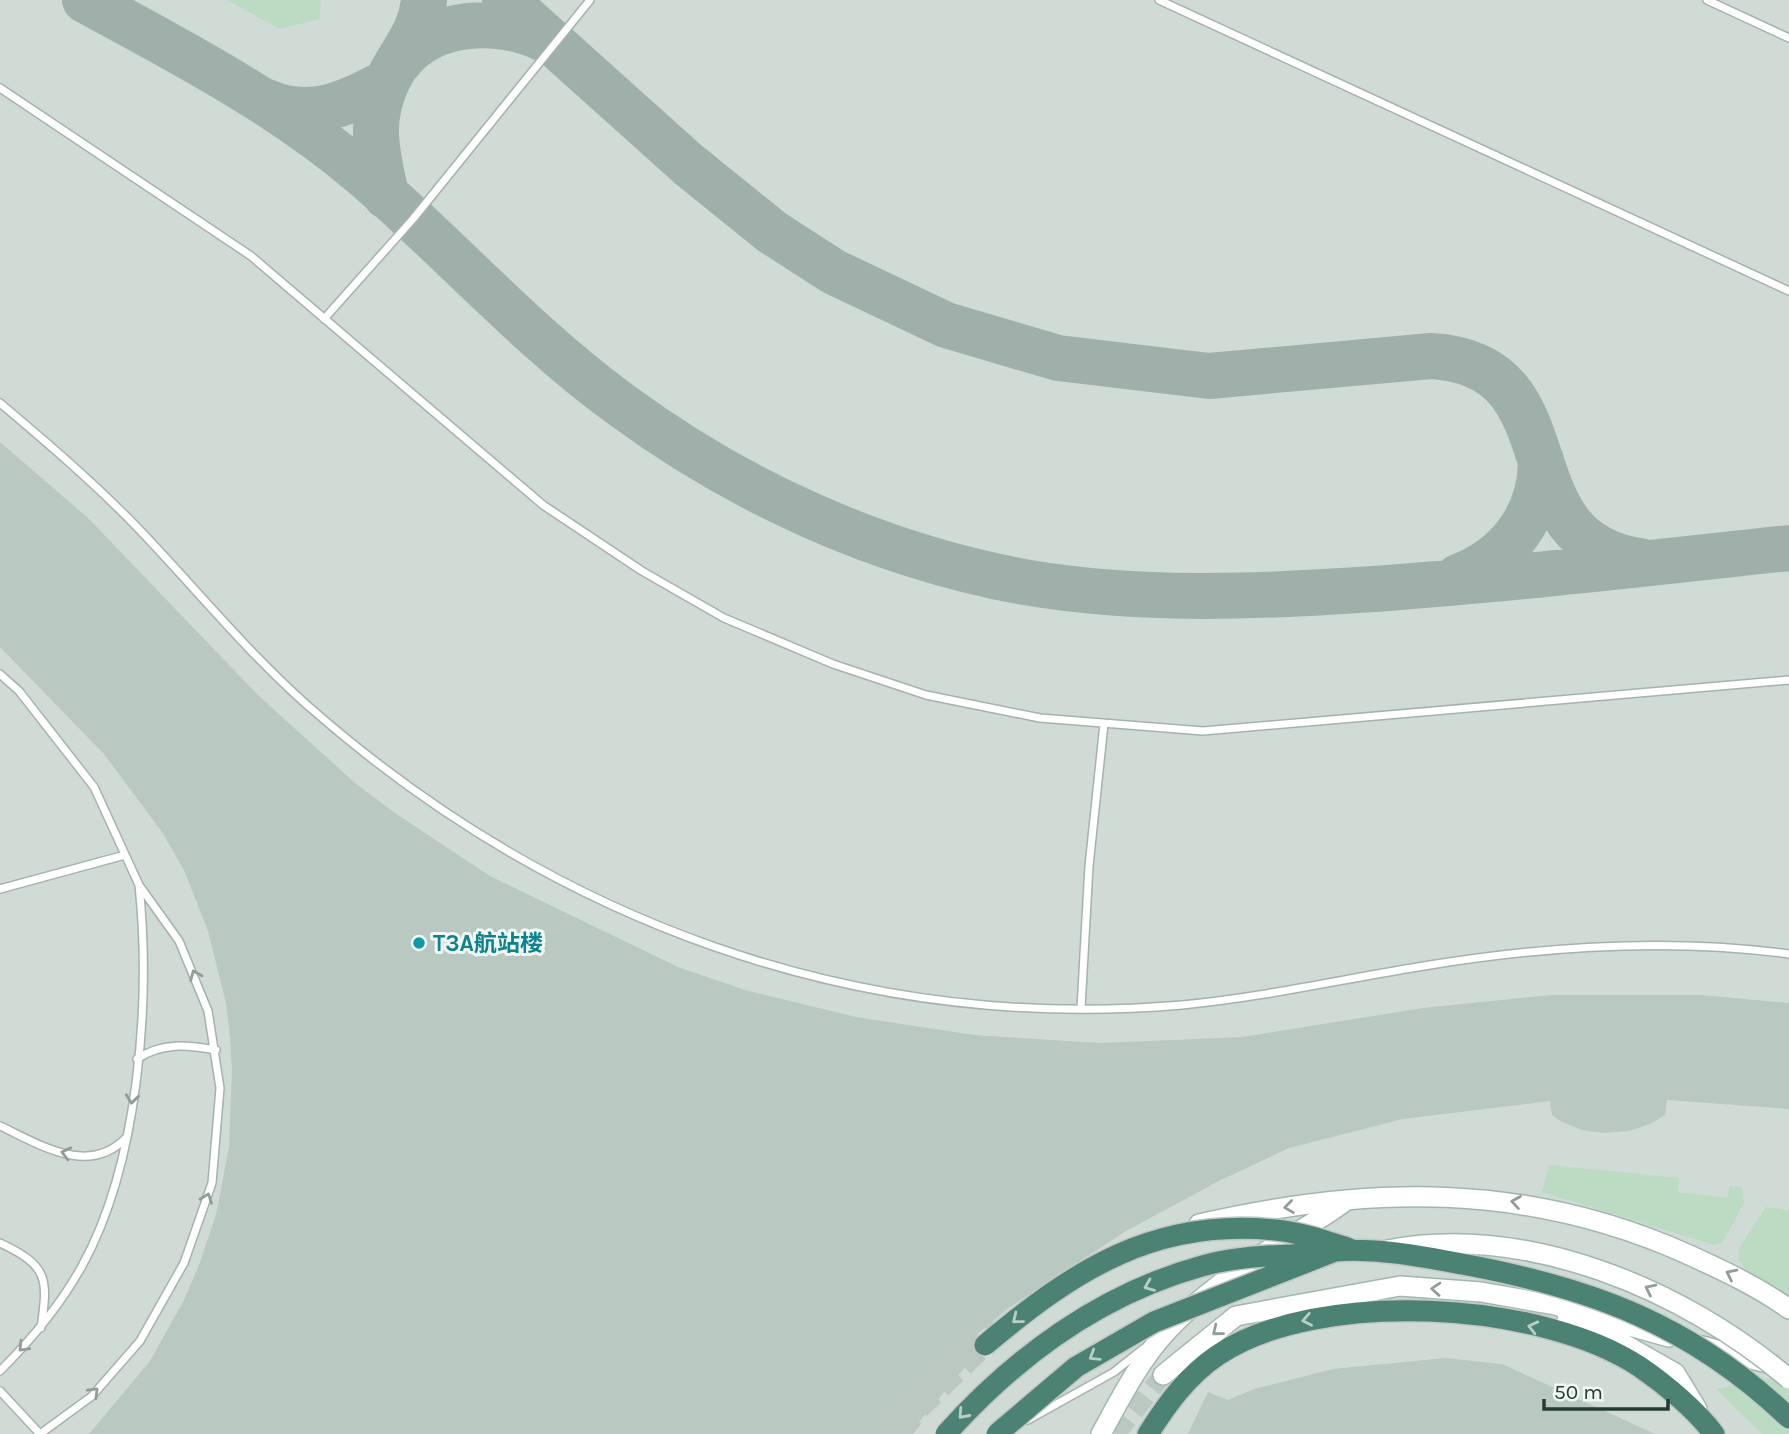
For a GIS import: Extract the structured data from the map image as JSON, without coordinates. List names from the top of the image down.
{
  "places": ["T3A航站楼"],
  "scale_bar": "50 m"
}
